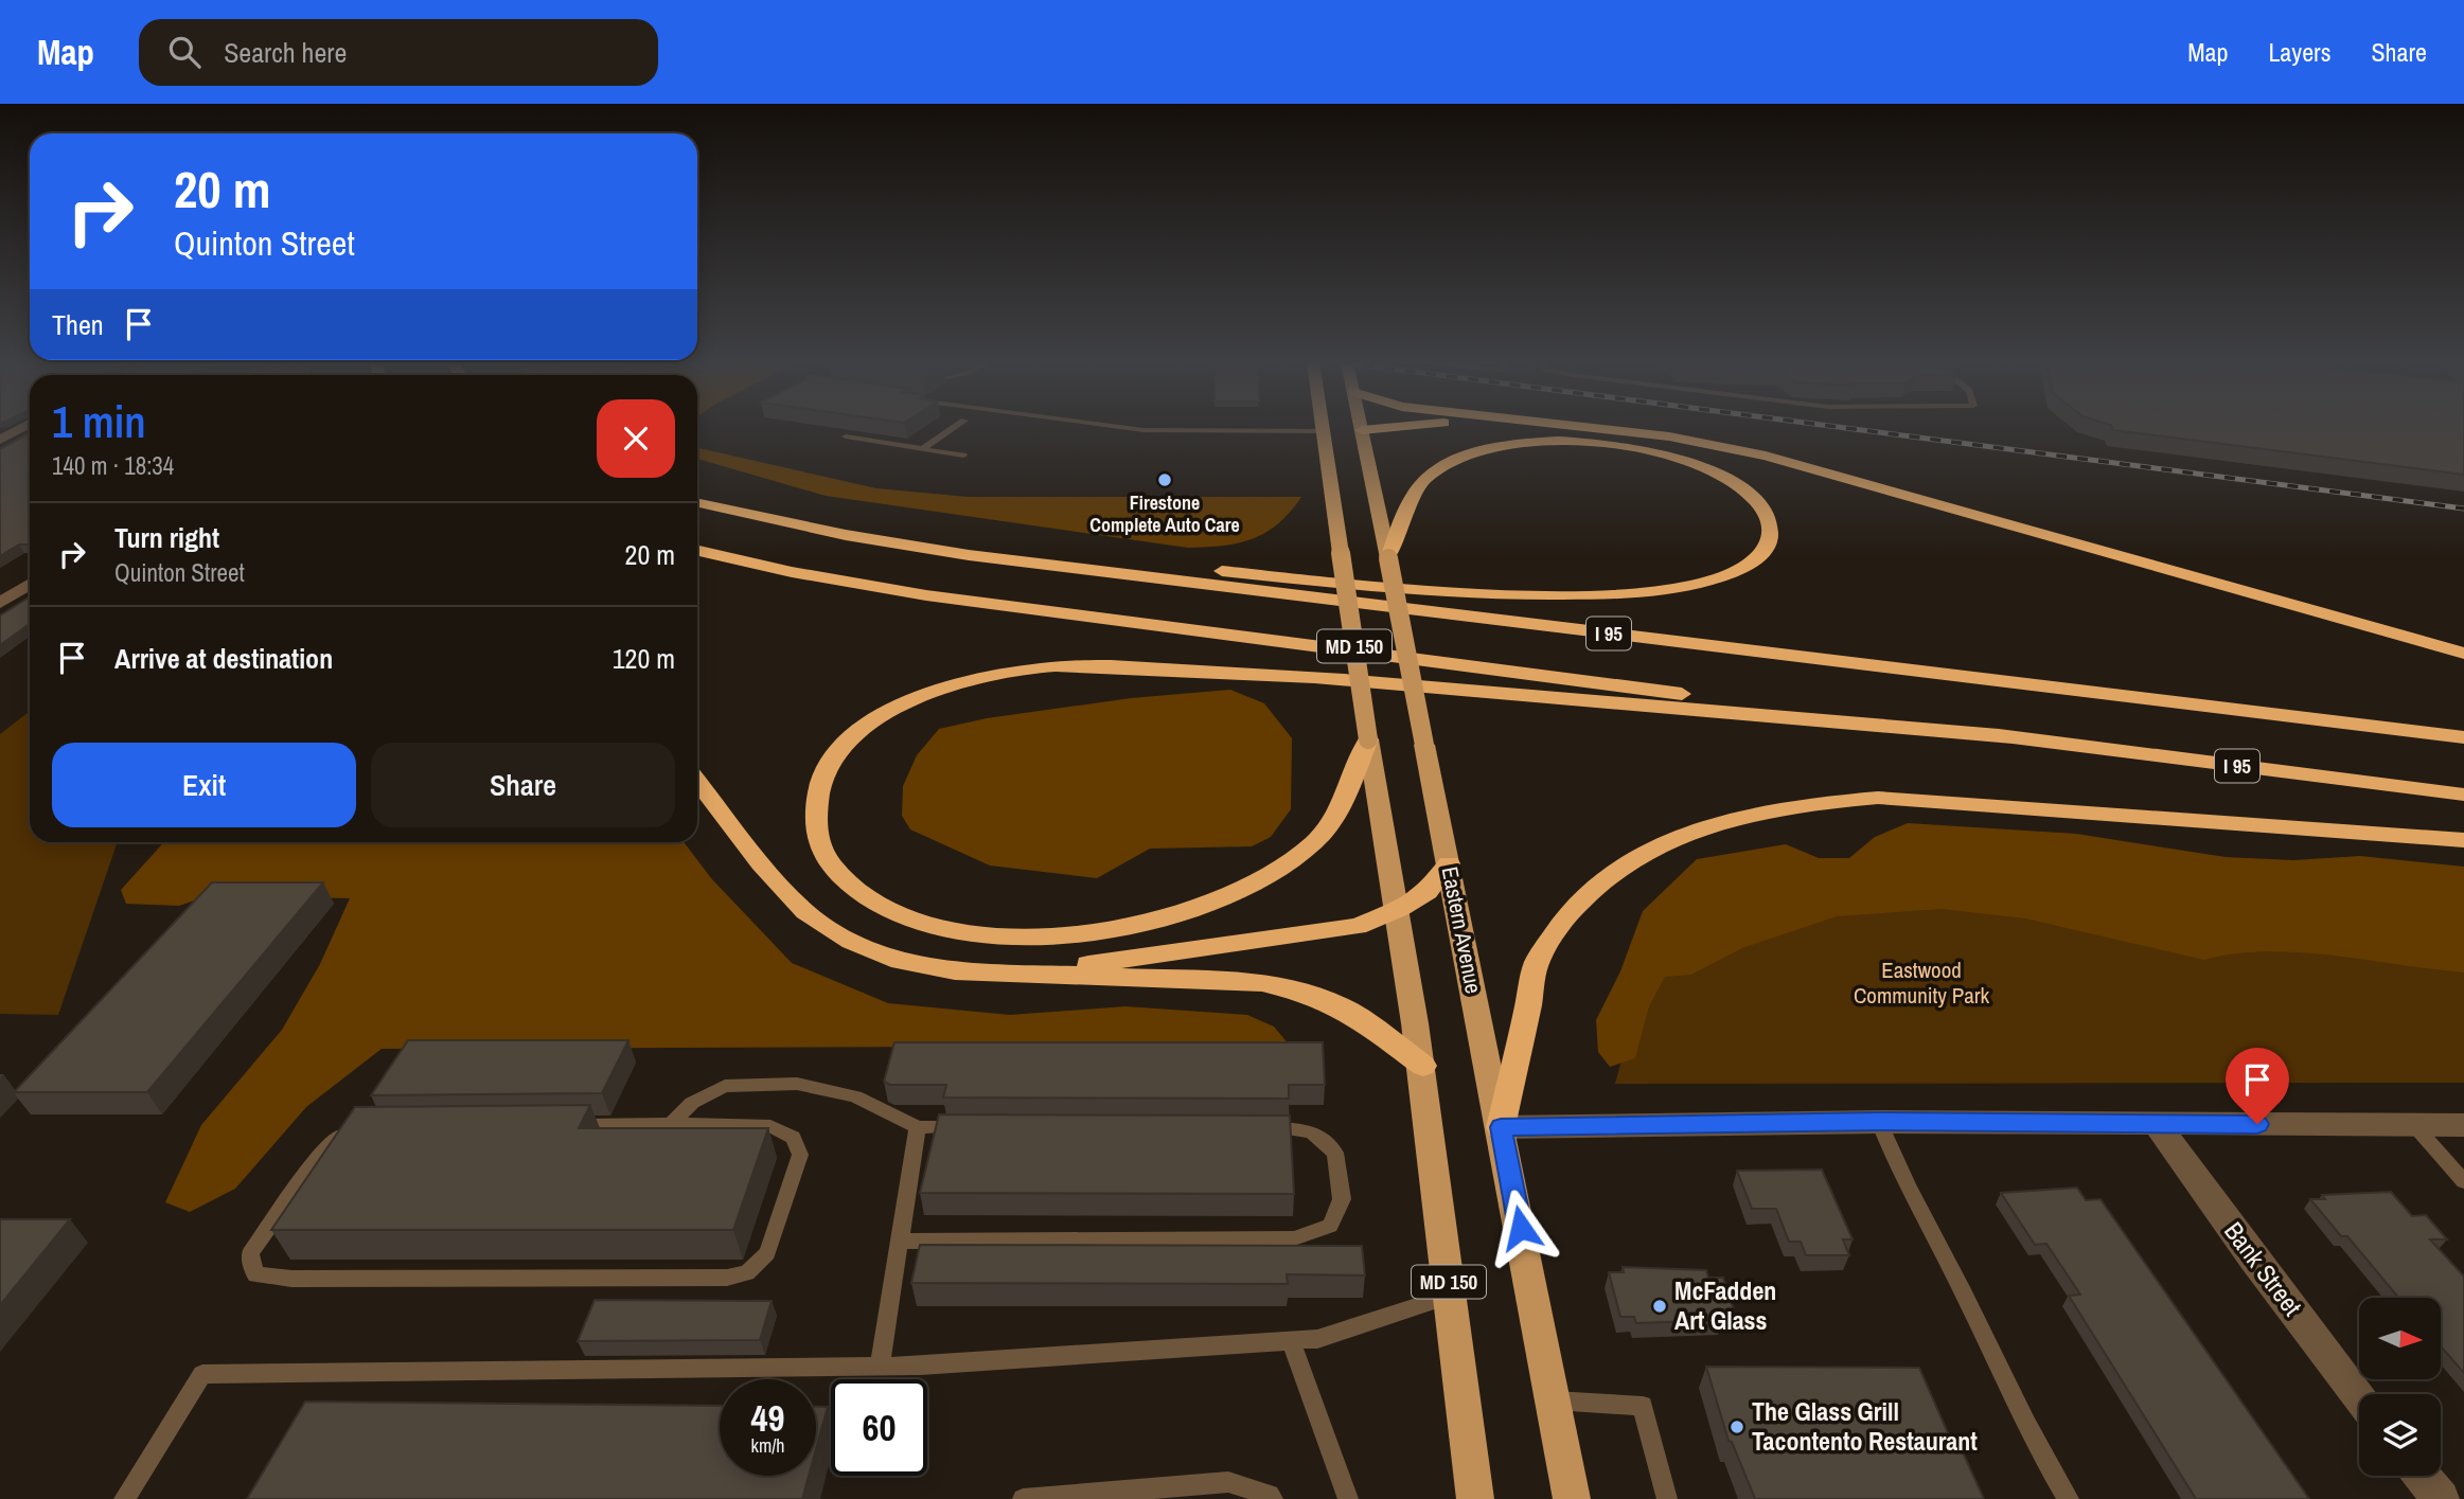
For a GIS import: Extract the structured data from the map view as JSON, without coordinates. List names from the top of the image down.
{
  "streets": {
    "highway": ["I 95"],
    "main road": ["MD 150", "Eastern Avenue"],
    "street": ["Bank Street"]
  },
  "parks": ["Eastwood Community Park"],
  "places": ["Firestone Complete Auto Care", "McFadden Art Glass", "The Glass Grill Tacontento Restaurant"],
  "north": "right",
  "page": {
    "header": "Map",
    "search": "Search here",
    "nav": ["Map", "Layers", "Share"],
    "turn": ["20 m", "Quinton Street"],
    "then": "Then",
    "heading": ["1 min", "140 m · 18:34"],
    "list": [
      {
        "name": "Turn right",
        "note": "Quinton Street",
        "value": "20 m"
      },
      {
        "name": "Arrive at destination",
        "value": "120 m"
      }
    ],
    "buttons": ["Exit", "Share"],
    "speed": "49 km/h",
    "limit": "60"
  }
}
